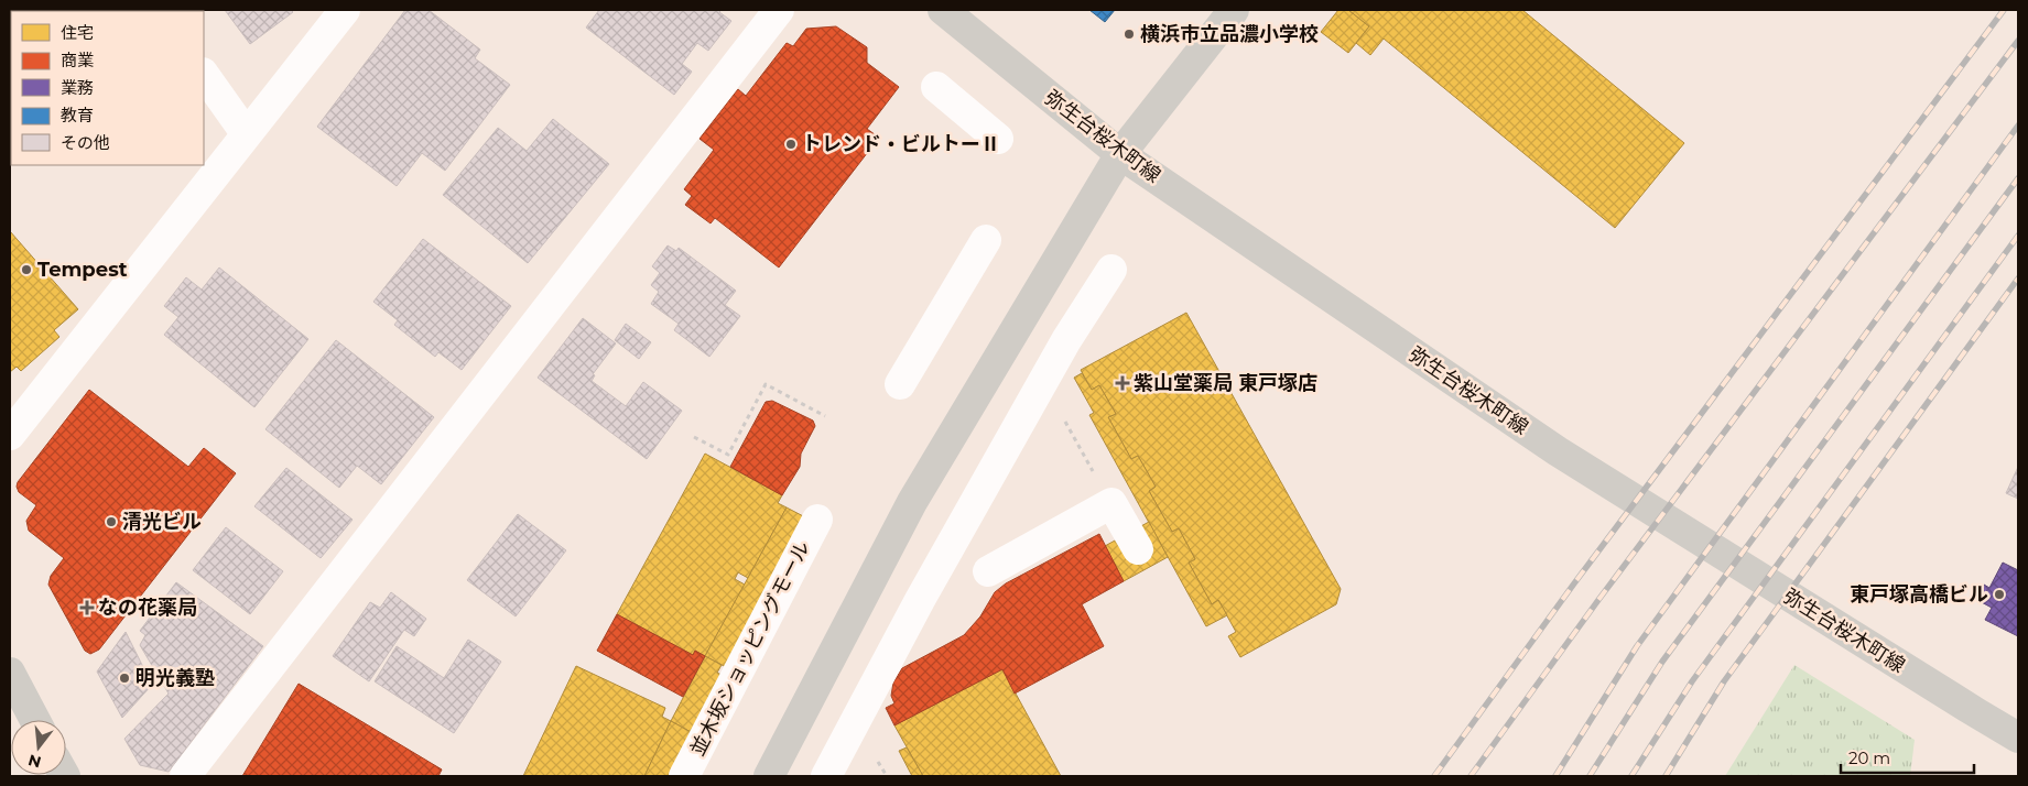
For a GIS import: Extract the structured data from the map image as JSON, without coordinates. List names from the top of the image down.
{
  "streets": {
    "main road": ["弥生台桜木町線"],
    "street": ["並木坂ショッピングモール"]
  },
  "places": {
    "other": [
      "横浜市立品濃小学校",
      "トレンド・ビルトーⅡ",
      "Tempest",
      "清光ビル",
      "東戸塚高橋ビル",
      "明光義塾"
    ],
    "health": ["紫山堂薬局 東戸塚店", "なの花薬局"]
  },
  "legend": [
    "住宅",
    "商業",
    "業務",
    "教育",
    "その他"
  ],
  "scale_bar": "20 m",
  "north": "bottom"
}
